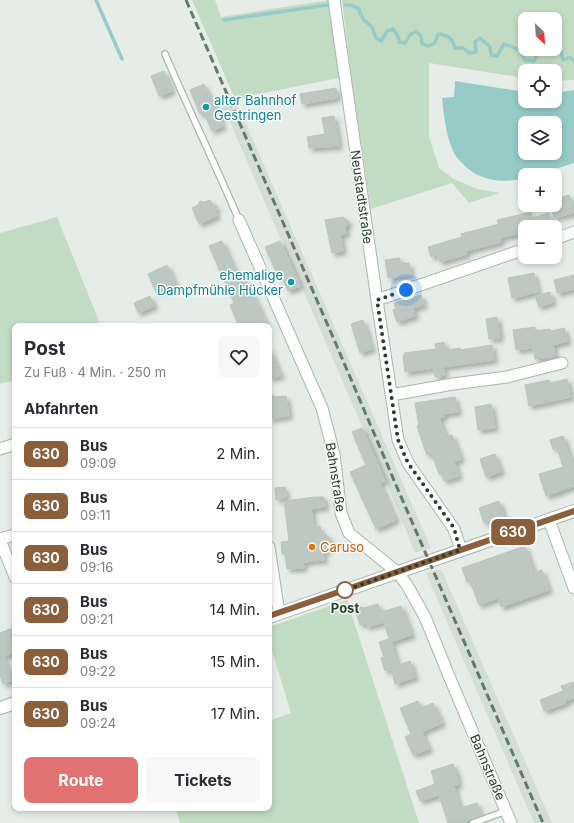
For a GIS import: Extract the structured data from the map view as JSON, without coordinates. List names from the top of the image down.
{
  "streets": {
    "street": ["Neustadtstraße", "Bahnstraße"]
  },
  "places": [
    "alter Bahnhof Gestringen",
    "ehemalige Dampfmühle Hücker",
    "Caruso",
    "Post"
  ],
  "lines": ["bus line 630"],
  "north": "bottom right",
  "page": {
    "on_map": "630",
    "map_buttons": ["+", "−"],
    "heading": [
      ["Post", "Zu Fuß · 4 Min. · 250 m"],
      "Abfahrten"
    ],
    "list": [
      {
        "mark": "630",
        "name": "Bus",
        "note": "09:09",
        "value": "2 Min."
      },
      {
        "mark": "630",
        "name": "Bus",
        "note": "09:11",
        "value": "4 Min."
      },
      {
        "mark": "630",
        "name": "Bus",
        "note": "09:16",
        "value": "9 Min."
      },
      {
        "mark": "630",
        "name": "Bus",
        "note": "09:21",
        "value": "14 Min."
      },
      {
        "mark": "630",
        "name": "Bus",
        "note": "09:22",
        "value": "15 Min."
      },
      {
        "mark": "630",
        "name": "Bus",
        "note": "09:24",
        "value": "17 Min."
      }
    ],
    "buttons": ["Route", "Tickets"]
  }
}
